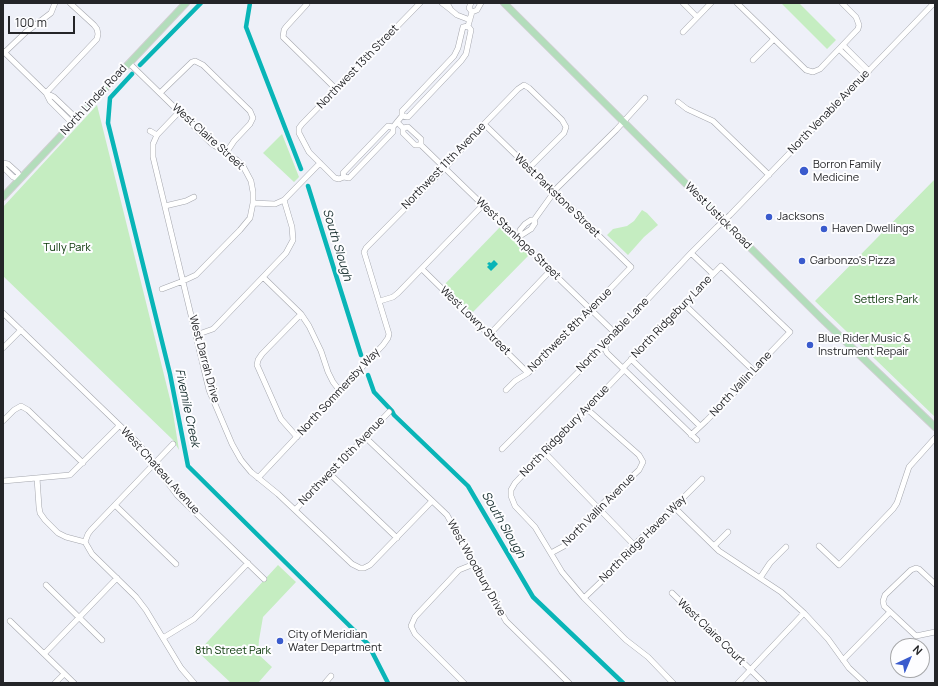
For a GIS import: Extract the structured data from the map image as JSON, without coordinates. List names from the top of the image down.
{
  "streets": {
    "main road": ["North Linder Road", "West Ustick Road"],
    "street": [
      "Northwest 13th Street",
      "North Venable Avenue",
      "West Claire Street",
      "Northwest 11th Avenue",
      "West Parkstone Street",
      "West Stanhope Street",
      "North Ridgebury Lane",
      "West Lowry Street",
      "Northwest 8th Avenue",
      "North Venable Lane",
      "West Darrah Drive",
      "North Vallin Lane",
      "North Sommersby Way",
      "North Ridgebury Avenue",
      "Northwest 10th Avenue",
      "West Chateau Avenue",
      "North Vallin Avenue",
      "North Ridge Haven Way",
      "West Woodbury Drive",
      "West Claire Court"
    ]
  },
  "crossings": [
    ["North Linder Road", "West Claire Street"],
    ["North Venable Avenue", "West Ustick Road"],
    ["North Venable Avenue", "North Venable Lane"],
    ["Northwest 11th Avenue", "West Parkstone Street"],
    ["Northwest 11th Avenue", "West Stanhope Street"],
    ["Northwest 11th Avenue", "North Sommersby Way"],
    ["West Parkstone Street", "Northwest 8th Avenue"],
    ["West Ustick Road", "North Venable Lane"],
    ["West Stanhope Street", "Northwest 8th Avenue"],
    ["West Stanhope Street", "North Venable Lane"],
    ["North Ridgebury Lane", "North Vallin Lane"],
    ["North Ridgebury Lane", "North Ridgebury Avenue"],
    ["West Lowry Street", "Northwest 8th Avenue"],
    ["West Darrah Drive", "North Sommersby Way"],
    ["West Darrah Drive", "Northwest 10th Avenue"],
    ["North Ridgebury Avenue", "North Vallin Avenue"],
    ["Northwest 10th Avenue", "West Woodbury Drive"]
  ],
  "water": ["South Slough", "Fivemile Creek"],
  "parks": ["Tully Park", "Settlers Park", "8th Street Park"],
  "places": [
    "Borron Family Medicine",
    "Jacksons",
    "Haven Dwellings",
    "Garbonzo's Pizza",
    "Blue Rider Music & Instrument Repair",
    "City of Meridian Water Department"
  ],
  "scale_bar": "100 m",
  "north": "top right"
}
